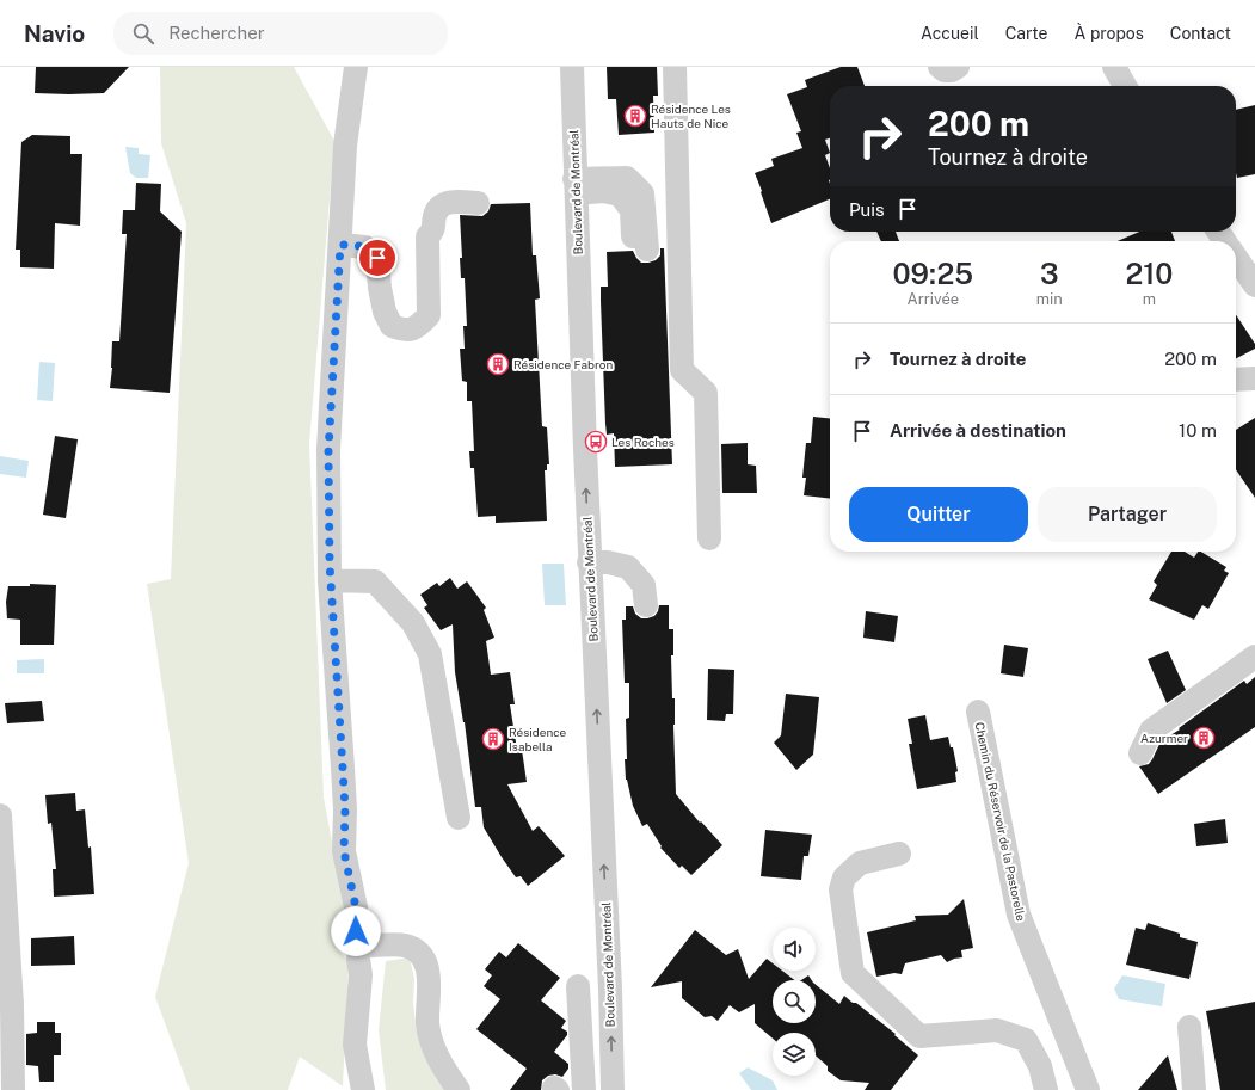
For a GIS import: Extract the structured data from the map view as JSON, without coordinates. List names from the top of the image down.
{
  "streets": {
    "street": ["Boulevard de Montréal", "Chemin du Réservoir de la Pastorelle"]
  },
  "places": {
    "building": [
      "Résidence Les Hauts de Nice",
      "Résidence Fabron",
      "Azurmer",
      "Résidence Isabella"
    ],
    "bus stop": ["Les Roches"]
  },
  "page": {
    "header": "Navio",
    "search": "Rechercher",
    "nav": [
      "Accueil",
      "Carte",
      "À propos",
      "Contact"
    ],
    "turn": ["200 m", "Tournez à droite"],
    "then": "Puis",
    "eta": [
      "09:25",
      "Arrivée",
      "3",
      "min",
      "210",
      "m"
    ],
    "list": [
      {
        "name": "Tournez à droite",
        "value": "200 m"
      },
      {
        "name": "Arrivée à destination",
        "value": "10 m"
      }
    ],
    "buttons": ["Quitter", "Partager"]
  }
}
